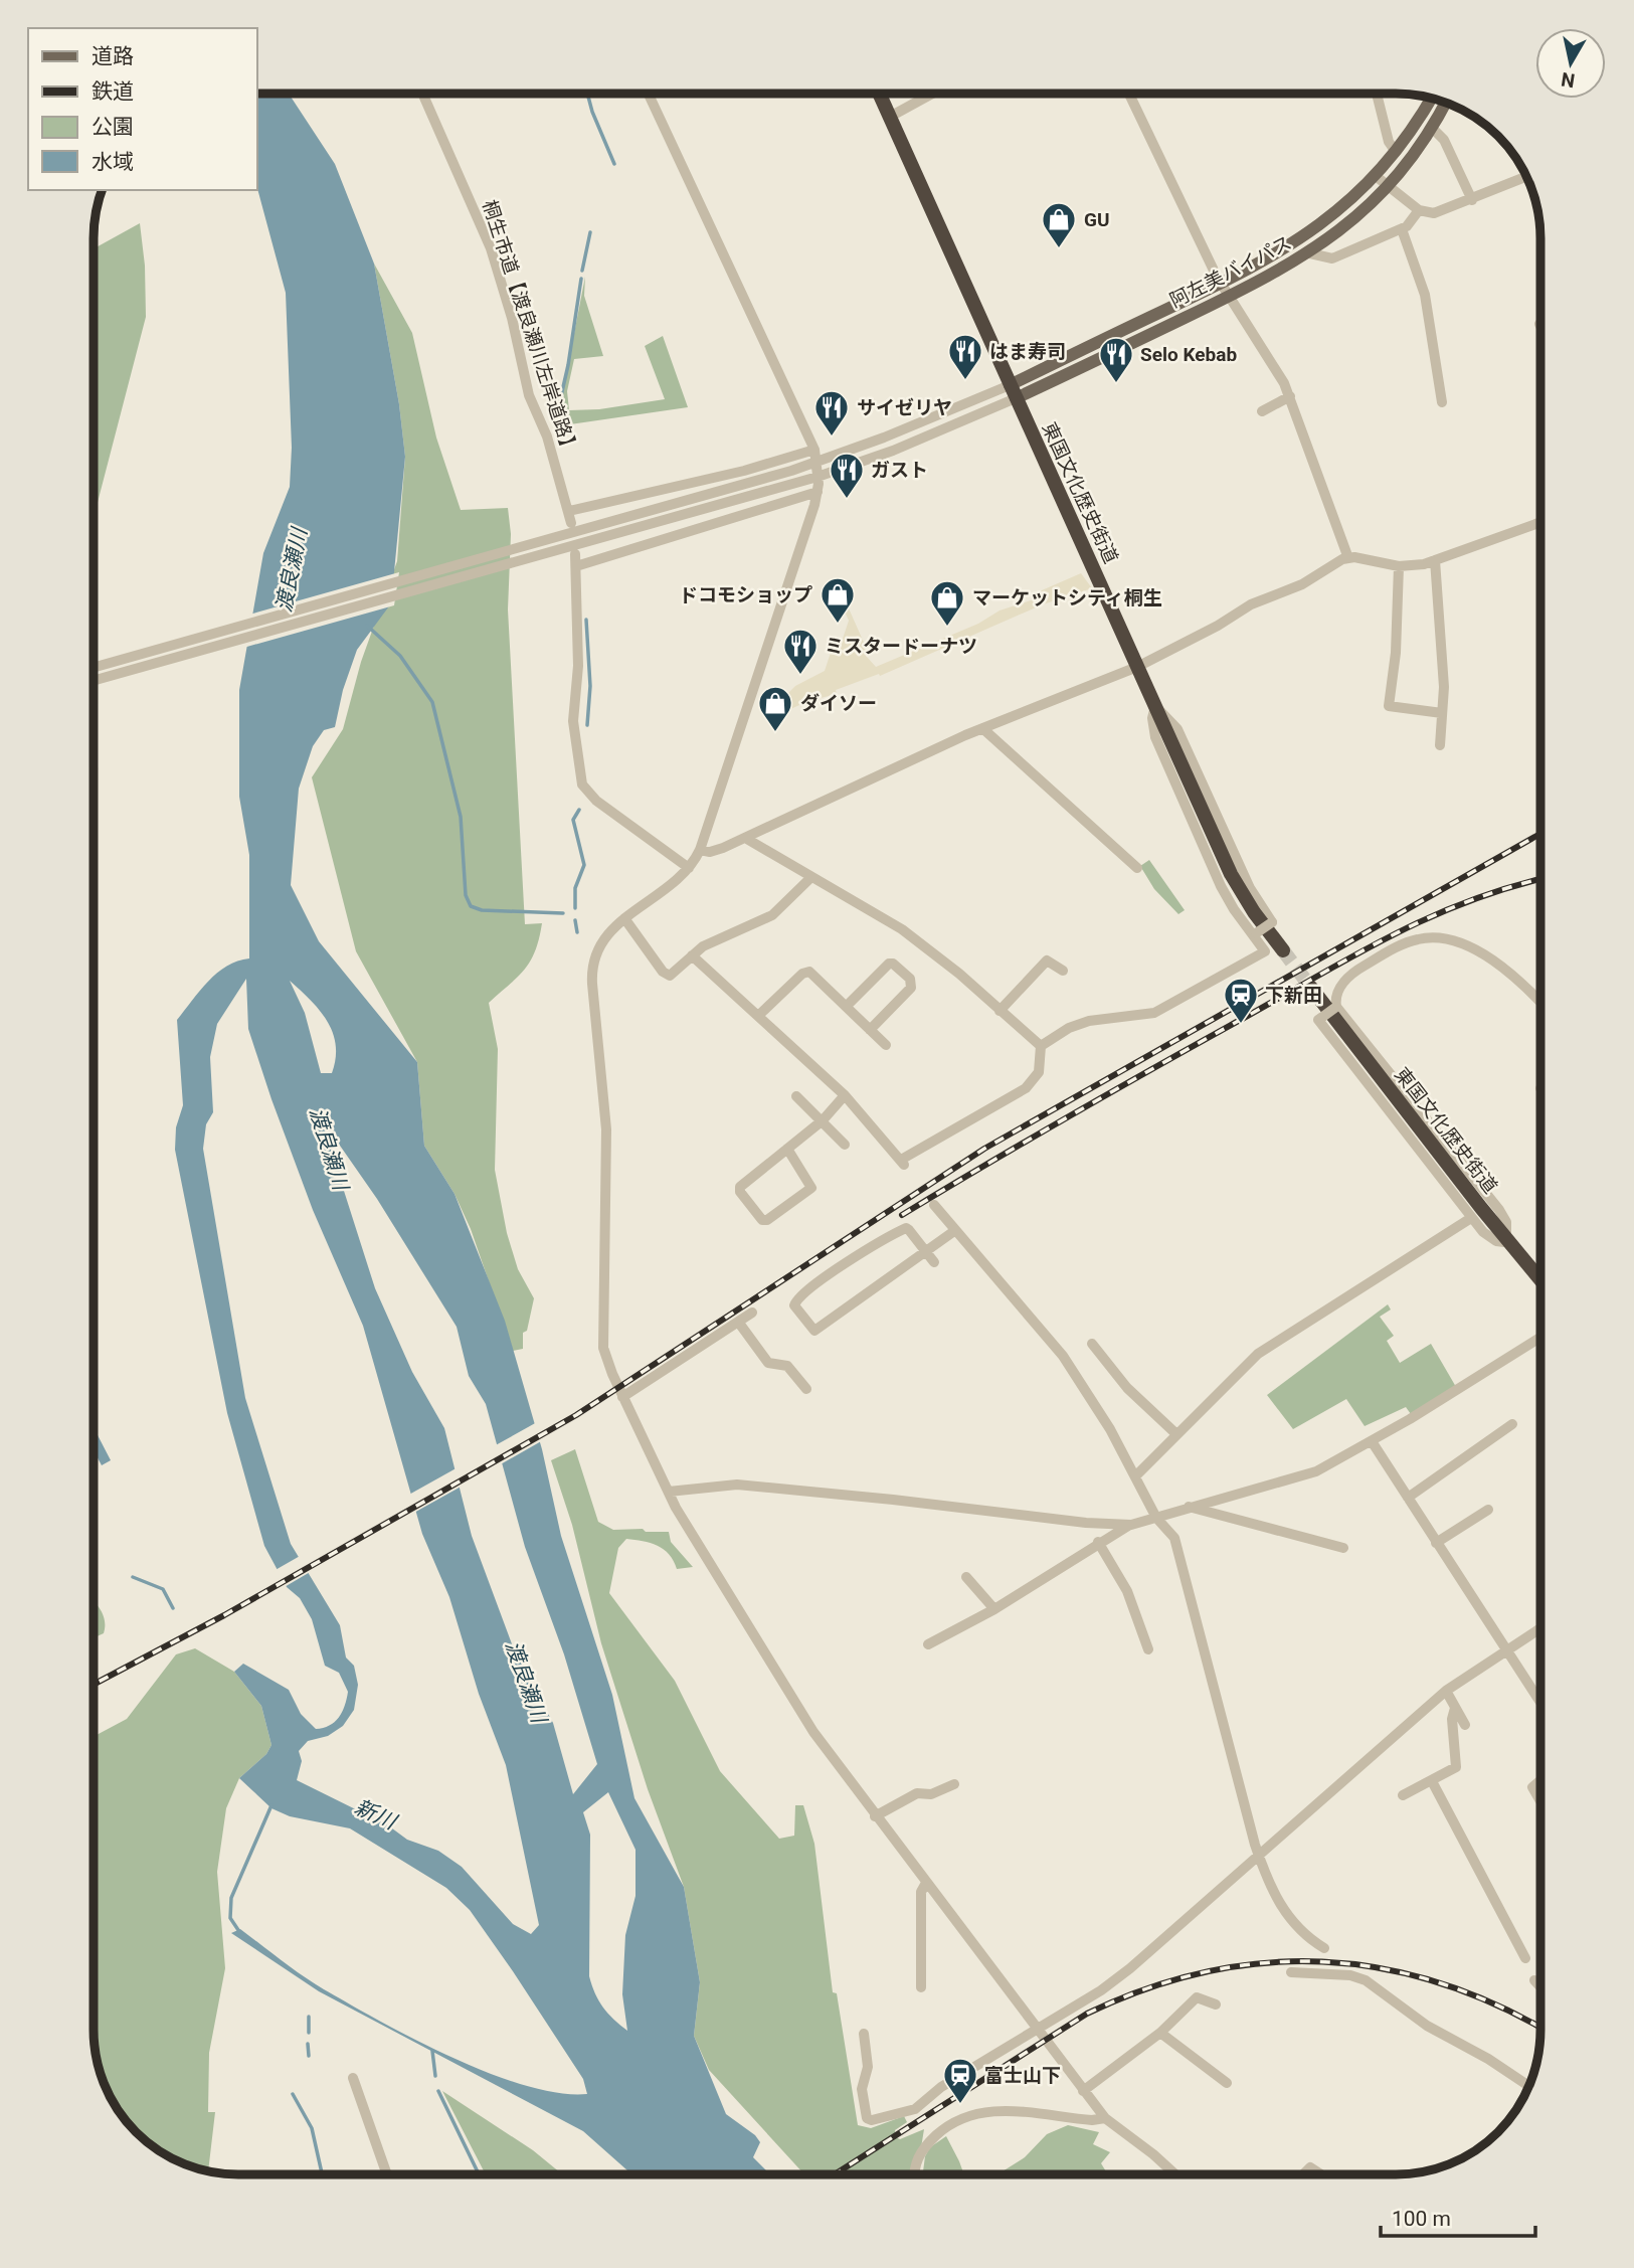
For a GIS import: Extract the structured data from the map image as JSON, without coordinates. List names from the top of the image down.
{
  "streets": {
    "highway": ["東国文化歴史街道"],
    "main road": ["阿左美バイパス"],
    "street": ["桐生市道【渡良瀬川左岸道路】"]
  },
  "crossings": [
    ["阿左美バイパス", "東国文化歴史街道"]
  ],
  "water": ["渡良瀬川", "新川"],
  "places": {
    "shop": [
      "GU",
      "ドコモショップ",
      "マーケットシティ桐生",
      "ダイソー"
    ],
    "restaurant": [
      "はま寿司",
      "Selo Kebab",
      "サイゼリヤ",
      "ガスト",
      "ミスタードーナツ"
    ],
    "station": ["下新田", "富士山下"]
  },
  "legend": [
    "道路",
    "鉄道",
    "公園",
    "水域"
  ],
  "scale_bar": "100 m",
  "north": "bottom"
}
